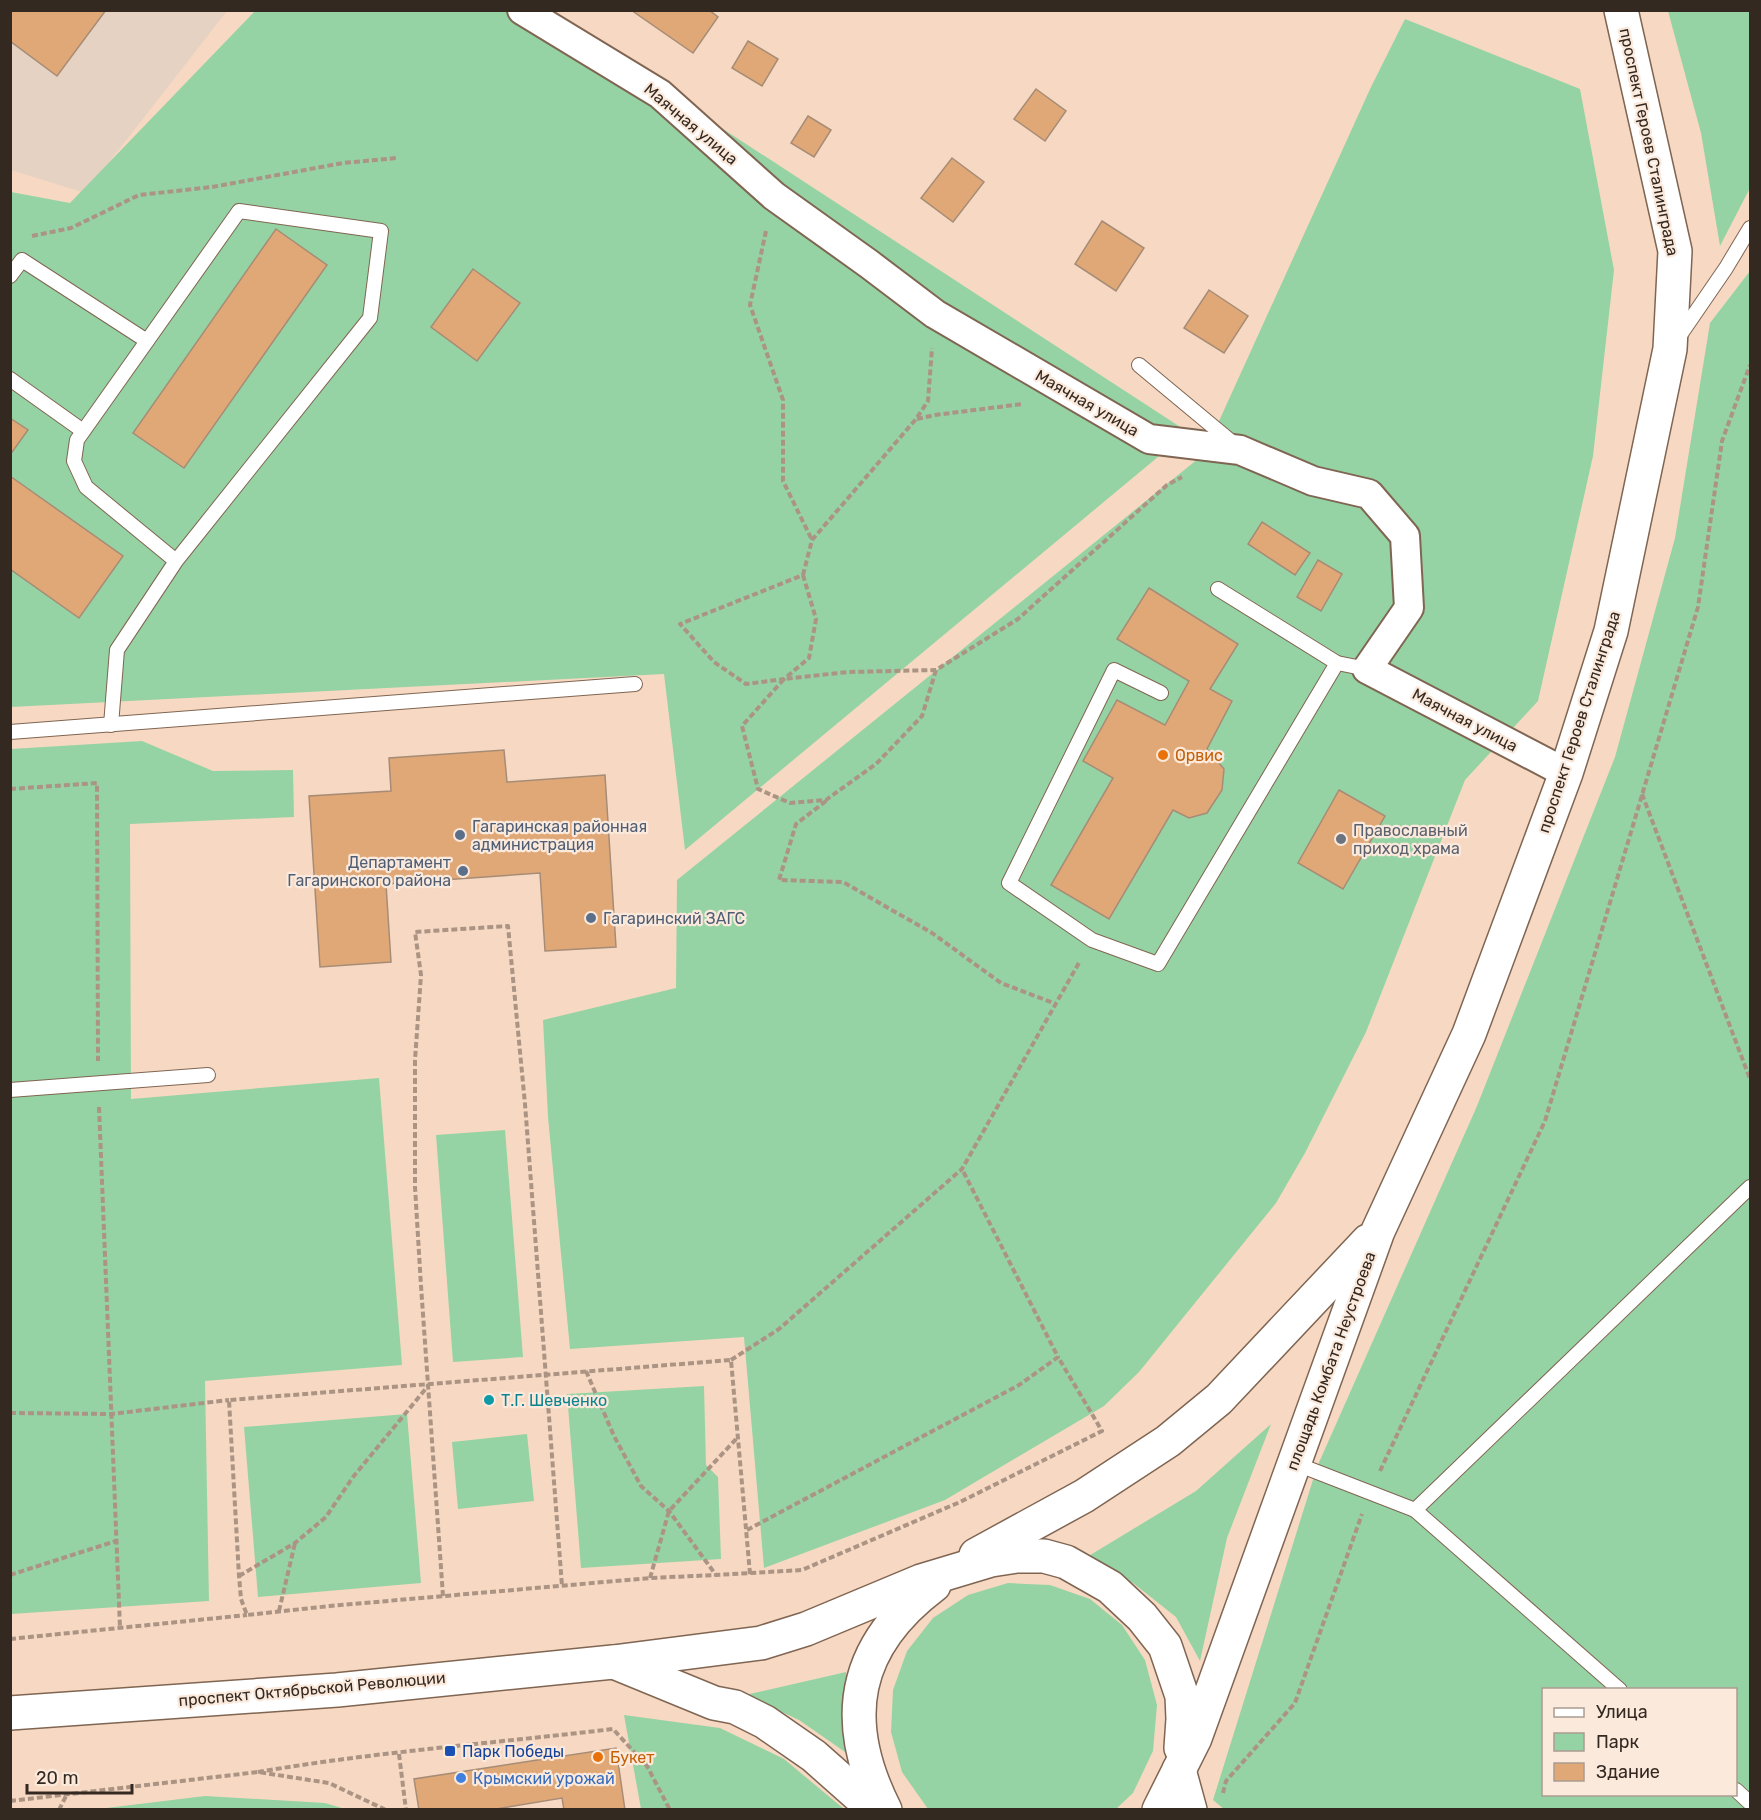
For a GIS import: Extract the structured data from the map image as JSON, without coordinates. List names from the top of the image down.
{
  "streets": {
    "main road": ["проспект Героев Сталинграда", "площадь Комбата Неустроева", "проспект Октябрьской Революции"],
    "street": ["Маячная улица"]
  },
  "crossings": [
    ["Маячная улица", "проспект Героев Сталинграда"],
    ["проспект Героев Сталинграда", "площадь Комбата Неустроева"],
    ["площадь Комбата Неустроева", "проспект Октябрьской Революции"]
  ],
  "places": {
    "other": [
      "Орвис",
      "Гагаринская районная администрация",
      "Православный приход храма",
      "Департамент Гагаринского района",
      "Гагаринский ЗАГС",
      "Т.Г. Шевченко",
      "Букет",
      "Крымский урожай"
    ],
    "transit": ["Парк Победы"]
  },
  "legend": ["Улица", "Парк", "Здание"],
  "scale_bar": "20 m"
}
